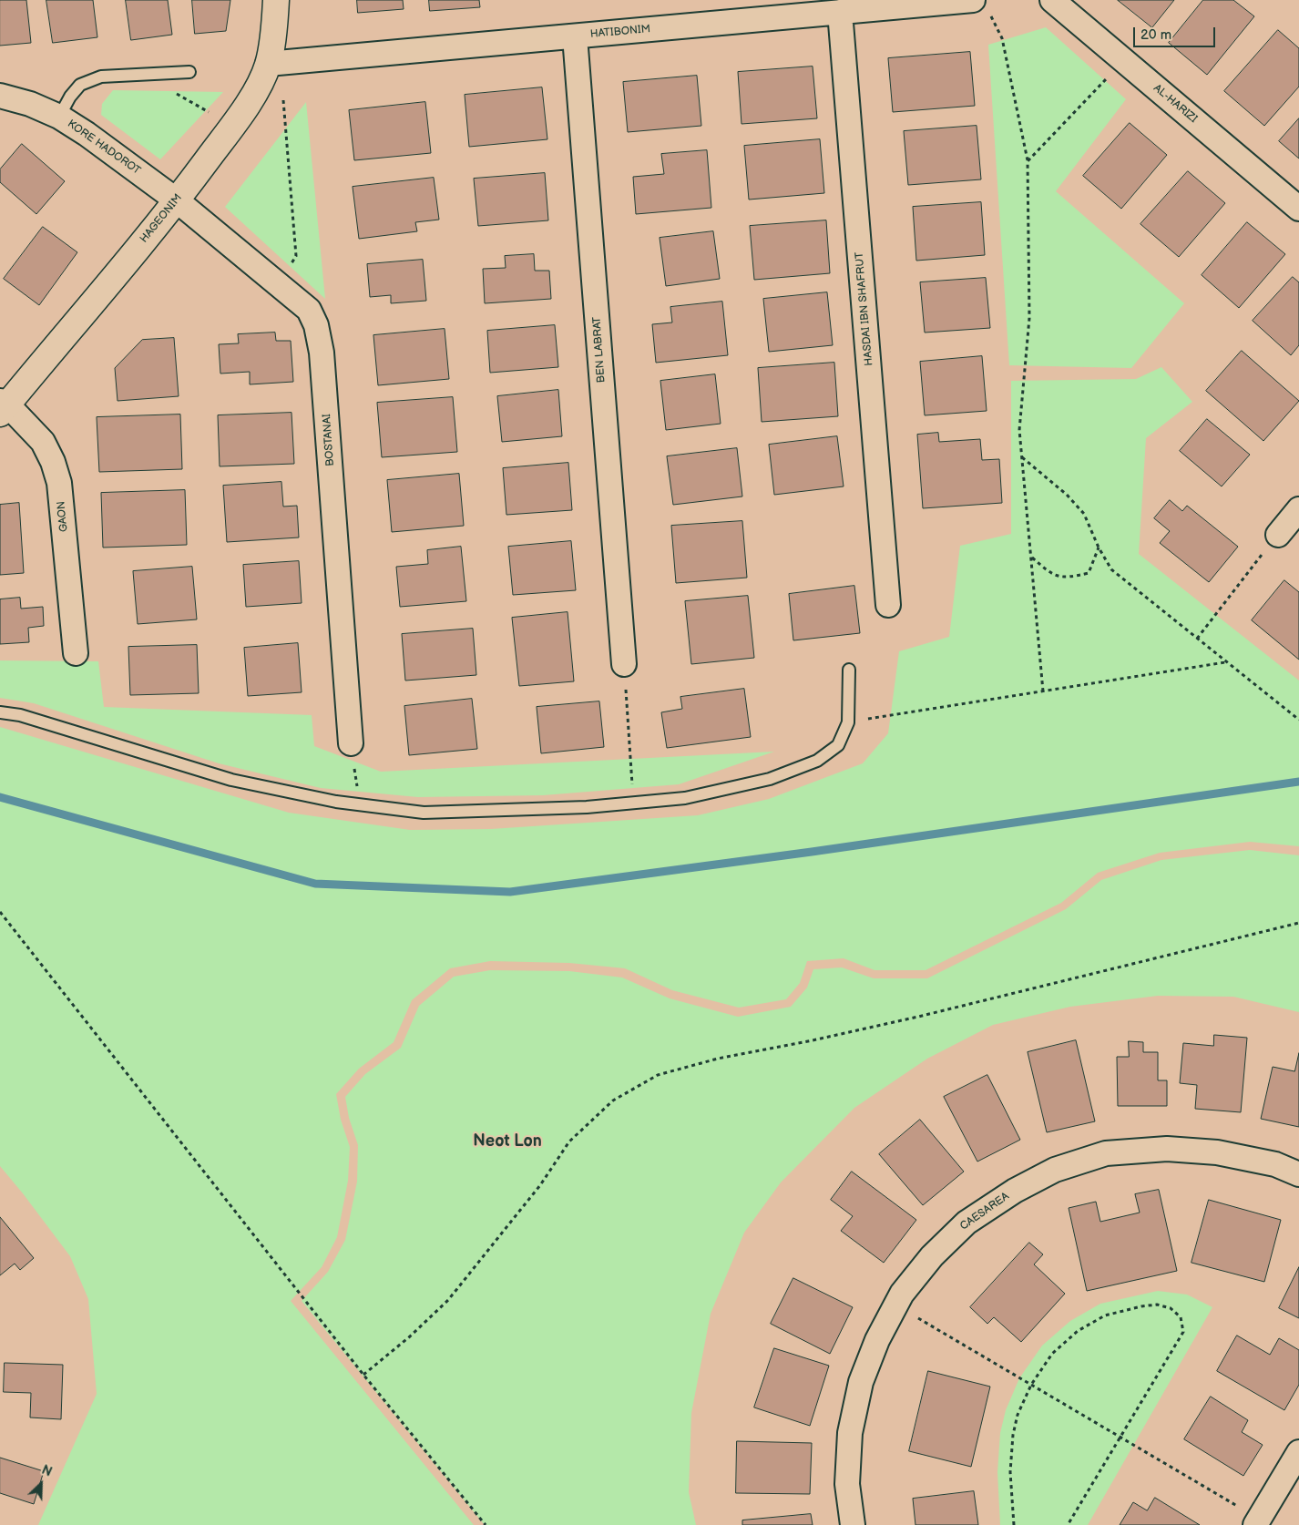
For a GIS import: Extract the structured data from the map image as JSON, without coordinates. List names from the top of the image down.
{
  "streets": {
    "street": [
      "HATIBONIM",
      "AL-HARIZI",
      "KORE HADOROT",
      "HAGEONIM",
      "HASDAI IBN SHAFRUT",
      "BEN LABRAT",
      "BOSTANAI",
      "GAON",
      "CAESAREA"
    ]
  },
  "crossings": [
    ["HATIBONIM", "HAGEONIM"],
    ["HATIBONIM", "HASDAI IBN SHAFRUT"],
    ["HATIBONIM", "BEN LABRAT"],
    ["KORE HADOROT", "HAGEONIM"],
    ["KORE HADOROT", "BOSTANAI"],
    ["HAGEONIM", "BOSTANAI"],
    ["HAGEONIM", "GAON"]
  ],
  "districts": ["Neot Lon"],
  "scale_bar": "20 m",
  "north": "top right"
}
